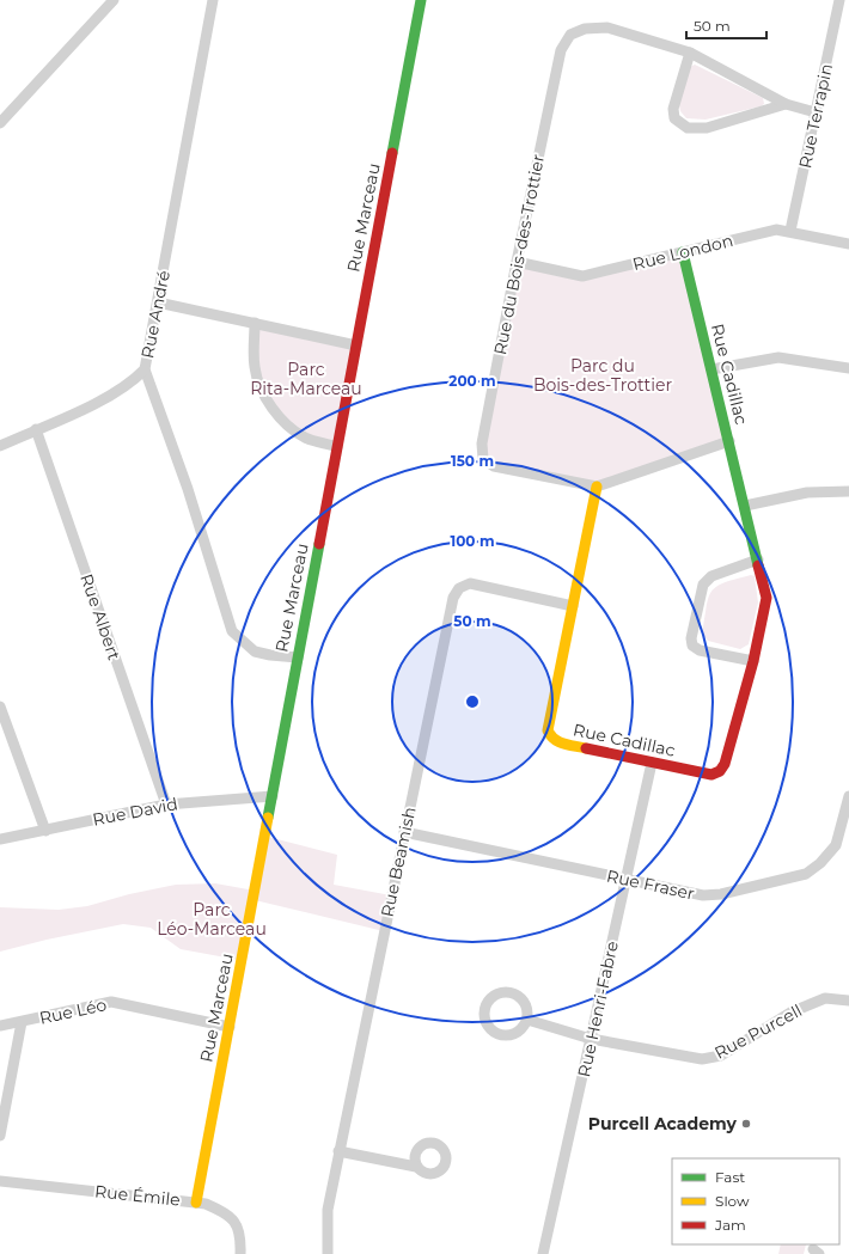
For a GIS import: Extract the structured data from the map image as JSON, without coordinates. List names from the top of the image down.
{
  "streets": {
    "street": [
      "Rue Terrapin",
      "Rue Marceau",
      "Rue London",
      "Rue du Bois-des-Trottier",
      "Rue André",
      "Rue Cadillac",
      "Rue Albert",
      "Rue David",
      "Rue Beamish",
      "Rue Fraser",
      "Rue Henri-Fabre",
      "Rue Léo",
      "Rue Purcell",
      "Rue Émile"
    ]
  },
  "crossings": [
    ["Rue Terrapin", "Rue London"],
    ["Rue Terrapin", "Rue du Bois-des-Trottier"],
    ["Rue Marceau", "Rue André"],
    ["Rue Marceau", "Rue David"],
    ["Rue Marceau", "Rue Léo"],
    ["Rue Marceau", "Rue Émile"],
    ["Rue London", "Rue du Bois-des-Trottier"],
    ["Rue London", "Rue Cadillac"],
    ["Rue du Bois-des-Trottier", "Rue Cadillac"],
    ["Rue Cadillac", "Rue Beamish"],
    ["Rue Cadillac", "Rue Henri-Fabre"],
    ["Rue Albert", "Rue David"],
    ["Rue Beamish", "Rue Fraser"],
    ["Rue Fraser", "Rue Henri-Fabre"],
    ["Rue Henri-Fabre", "Rue Purcell"]
  ],
  "parks": ["Parc du Bois-des-Trottier", "Parc Rita-Marceau", "Parc Léo-Marceau"],
  "places": ["Purcell Academy"],
  "legend": ["Fast", "Slow", "Jam"],
  "scale_bar": "50 m",
  "rings": [
    "200 m",
    "150 m",
    "100 m",
    "50 m"
  ]
}
